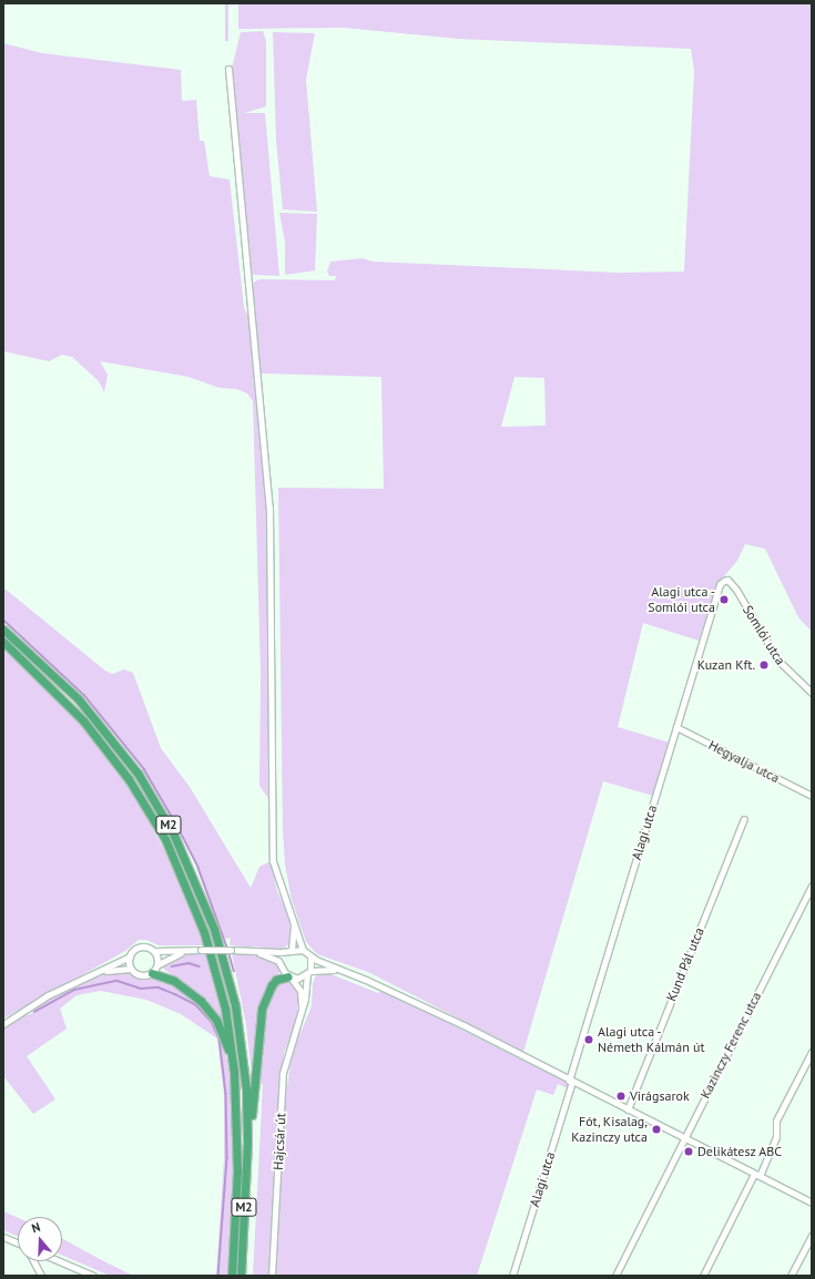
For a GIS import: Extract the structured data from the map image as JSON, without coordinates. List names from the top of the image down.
{
  "streets": {
    "highway": ["M2"],
    "street": [
      "Somlói utca",
      "Hegyalja utca",
      "Alagi utca",
      "Kund Pál utca",
      "Kazinczy Ferenc utca",
      "Hajcsár út"
    ]
  },
  "crossings": [
    ["Somlói utca", "Alagi utca"],
    ["Hegyalja utca", "Alagi utca"]
  ],
  "places": [
    "Alagi utca - Somlói utca",
    "Kuzan Kft.",
    "Alagi utca - Németh Kálmán út",
    "Virágsarok",
    "Fót, Kisalag, Kazinczy utca",
    "Delikátesz ABC"
  ],
  "north": "top"
}
